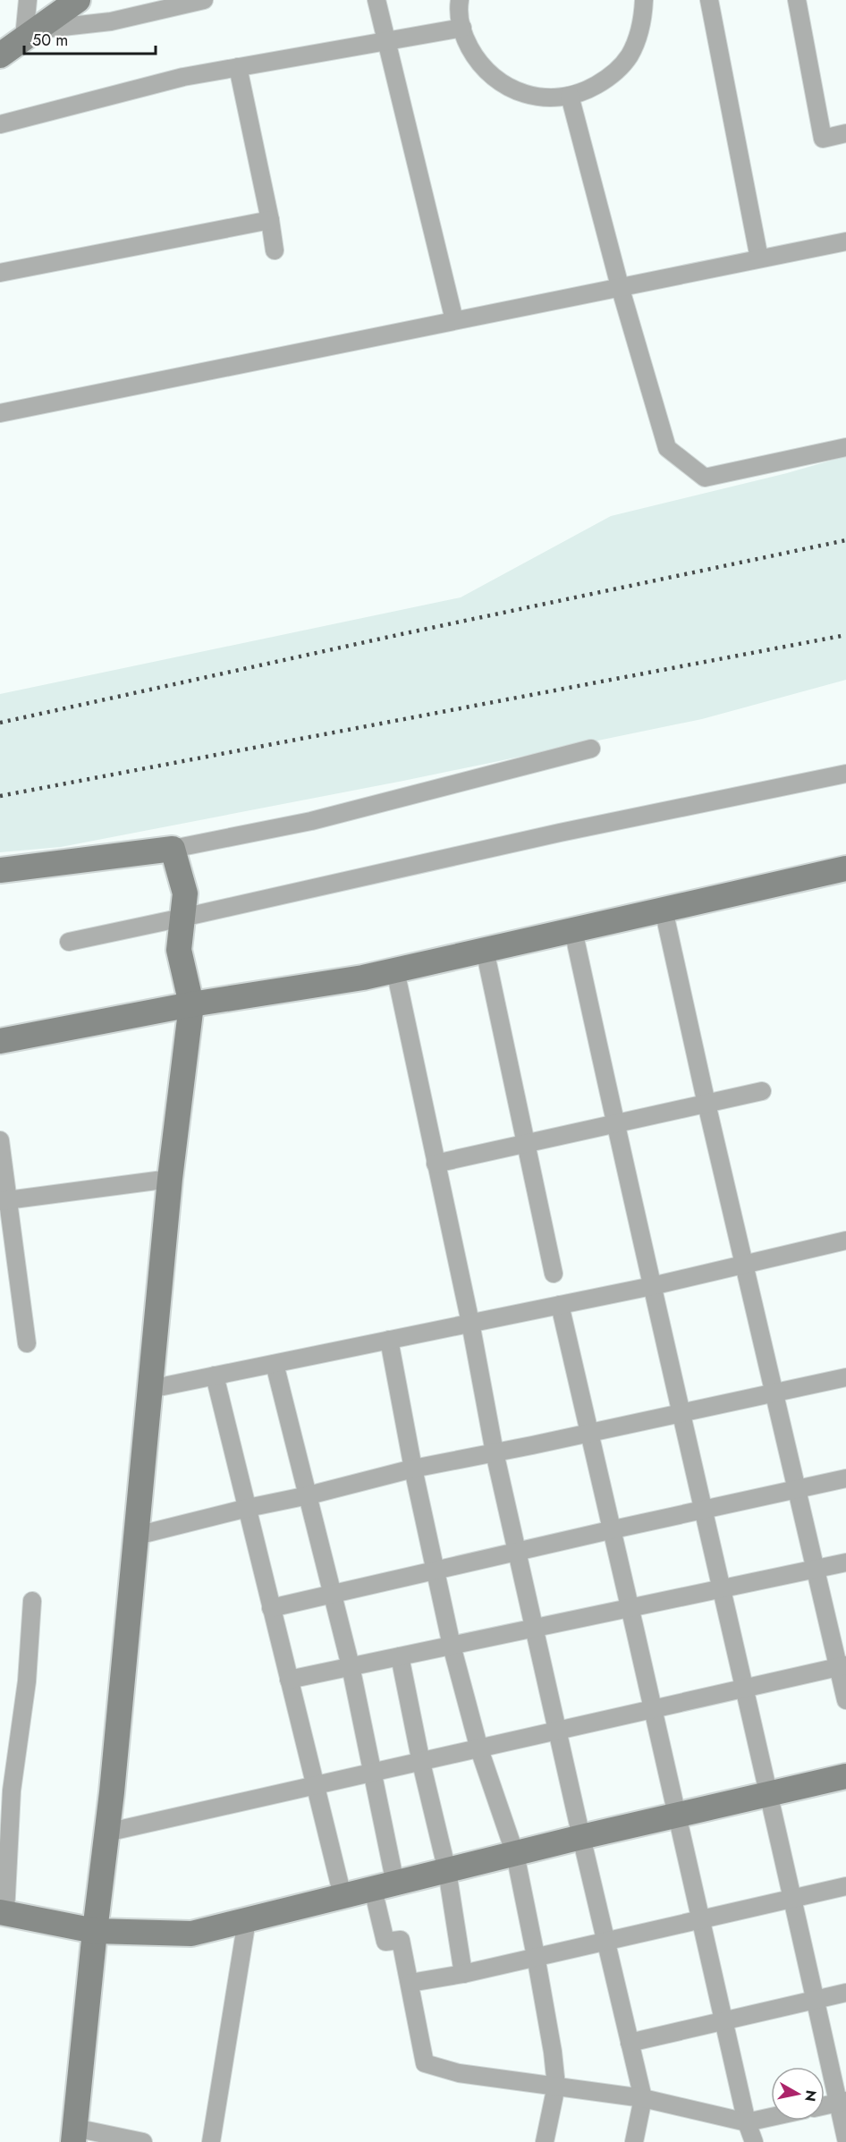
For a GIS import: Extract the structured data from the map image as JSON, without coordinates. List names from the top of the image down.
{
  "scale_bar": "50 m",
  "north": "right"
}
